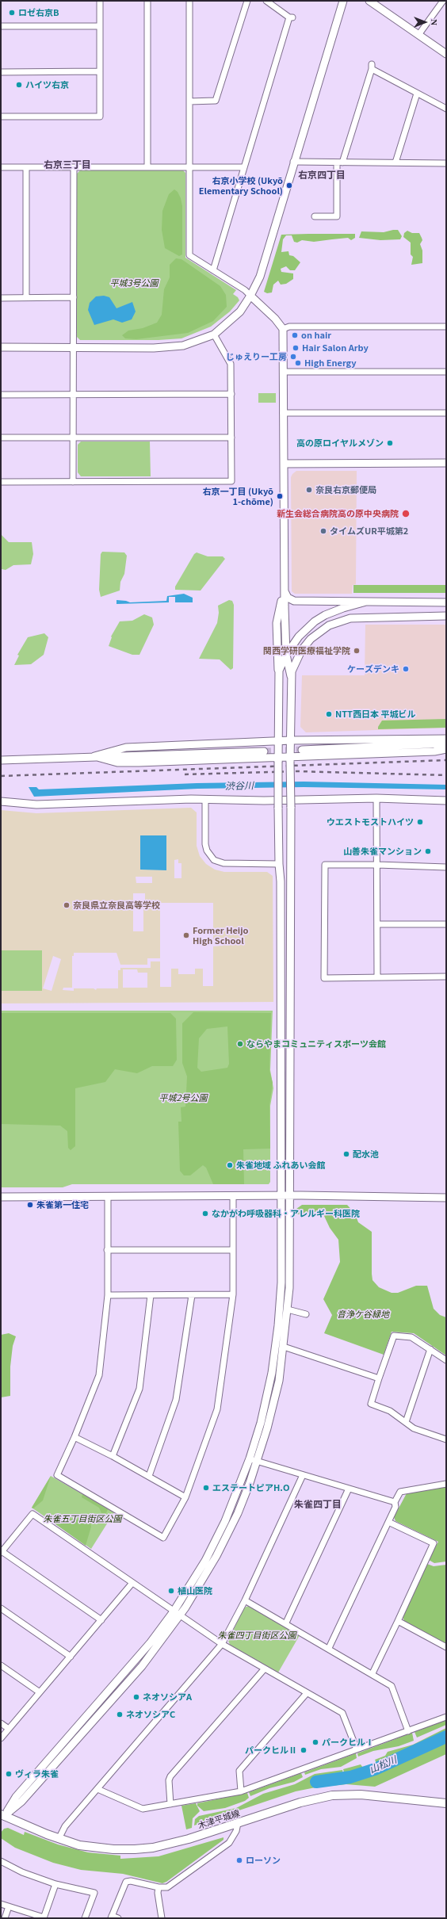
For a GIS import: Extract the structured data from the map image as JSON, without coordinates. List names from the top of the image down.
{
  "streets": {
    "main road": ["木津平城線"]
  },
  "districts": ["右京三丁目", "右京四丁目", "朱雀四丁目"],
  "water": ["渋谷川", "山松川"],
  "parks": [
    "平城3号公園",
    "平城2号公園",
    "音浄ケ谷緑地",
    "朱雀五丁目街区公園",
    "朱雀四丁目街区公園"
  ],
  "places": [
    "ロゼ右京B",
    "ハイツ右京",
    "右京小学校 (Ukyō Elementary School)",
    "on hair",
    "Hair Salon Arby",
    "じゅえりー工房",
    "High Energy",
    "高の原ロイヤルメゾン",
    "奈良右京郵便局",
    "右京一丁目 (Ukyō 1-chōme)",
    "新生会総合病院高の原中央病院",
    "タイムズUR平城第2",
    "関西学研医療福祉学院",
    "ケーズデンキ",
    "NTT西日本 平城ビル",
    "ウエストモストハイツ",
    "山善朱雀マンション",
    "奈良県立奈良高等学校",
    "Former Heijo High School",
    "ならやまコミュニティスポーツ会館",
    "配水池",
    "朱雀地域 ふれあい会館",
    "朱雀第一住宅",
    "なかがわ呼吸器科・アレルギー科医院",
    "エステートピアH.O",
    "植山医院",
    "ネオソシアA",
    "ネオソシアC",
    "パークヒルⅠ",
    "パークヒルⅡ",
    "ヴィラ朱雀",
    "ローソン"
  ],
  "north": "right"
}
